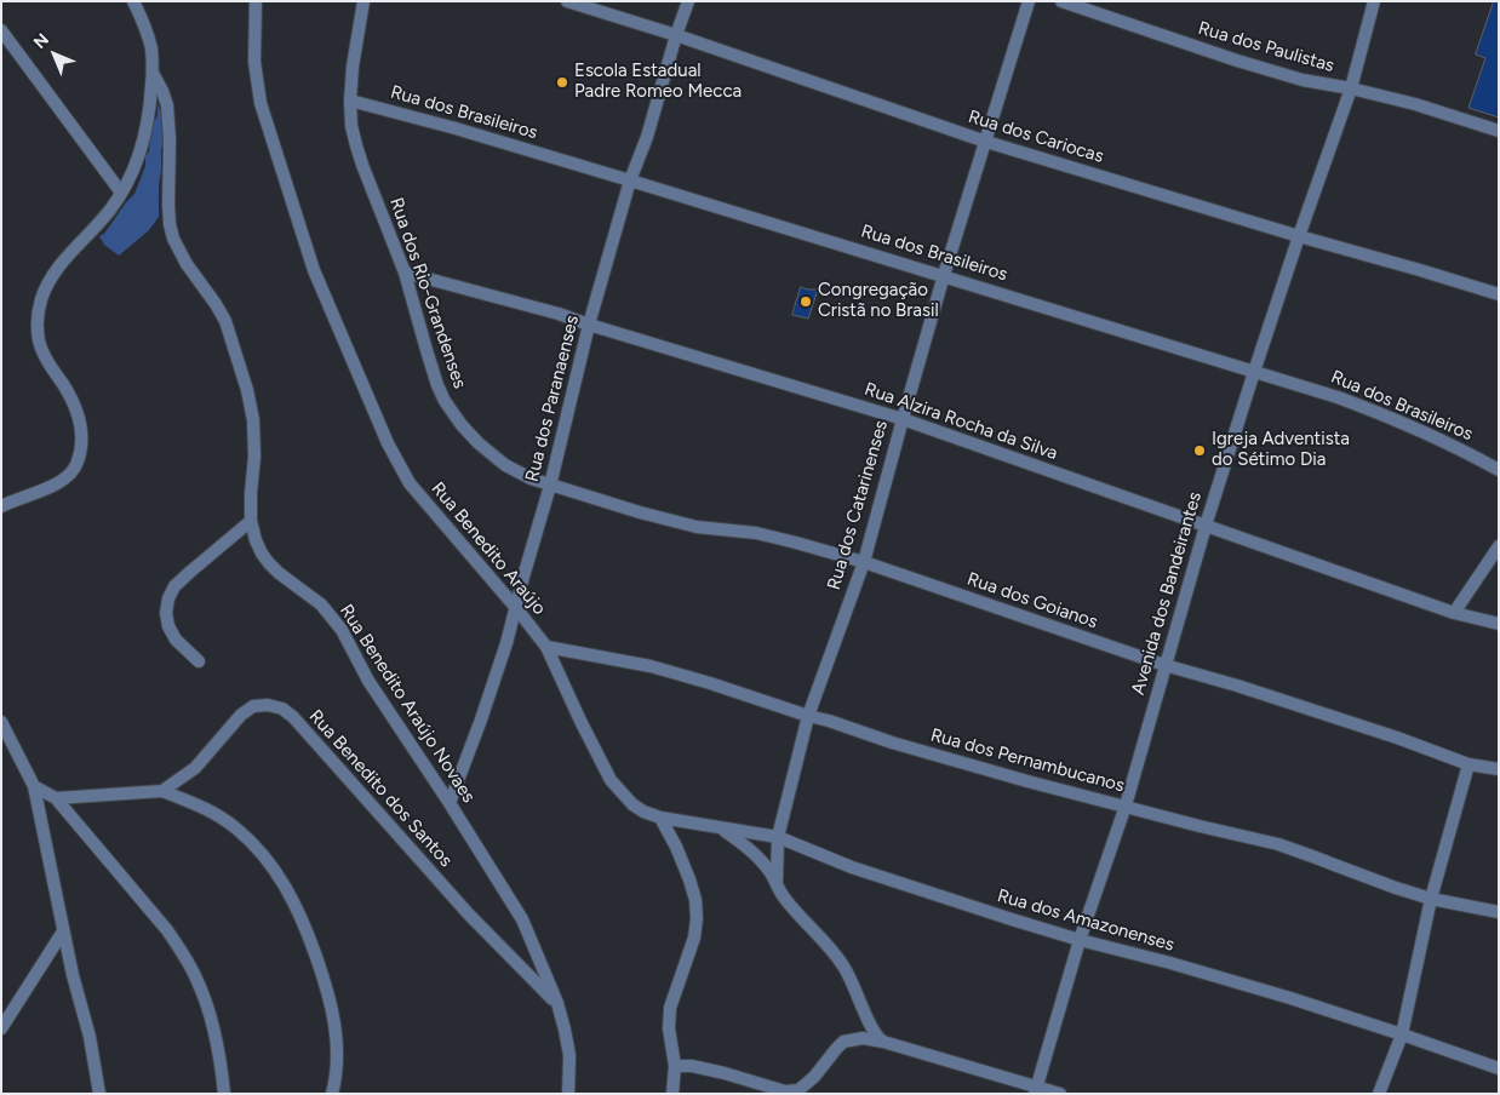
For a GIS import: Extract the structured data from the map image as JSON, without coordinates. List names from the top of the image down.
{
  "streets": {
    "street": [
      "Rua dos Paulistas",
      "Rua dos Brasileiros",
      "Rua dos Cariocas",
      "Rua dos Rio-Grandenses",
      "Rua dos Paranaenses",
      "Rua Alzira Rocha da Silva",
      "Rua dos Catarinenses",
      "Rua Benedito Araújo",
      "Avenida dos Bandeirantes",
      "Rua dos Goianos",
      "Rua Benedito Araújo Novaes",
      "Rua dos Pernambucanos",
      "Rua Benedito dos Santos",
      "Rua dos Amazonenses"
    ]
  },
  "crossings": [
    ["Rua dos Paulistas", "Avenida dos Bandeirantes"],
    ["Rua dos Brasileiros", "Rua dos Rio-Grandenses"],
    ["Rua dos Brasileiros", "Rua dos Paranaenses"],
    ["Rua dos Brasileiros", "Rua dos Catarinenses"],
    ["Rua dos Brasileiros", "Avenida dos Bandeirantes"],
    ["Rua dos Cariocas", "Rua dos Paranaenses"],
    ["Rua dos Cariocas", "Rua dos Catarinenses"],
    ["Rua dos Cariocas", "Avenida dos Bandeirantes"],
    ["Rua dos Rio-Grandenses", "Rua dos Paranaenses"],
    ["Rua dos Rio-Grandenses", "Rua Alzira Rocha da Silva"],
    ["Rua dos Rio-Grandenses", "Rua dos Goianos"],
    ["Rua dos Paranaenses", "Rua Alzira Rocha da Silva"],
    ["Rua dos Paranaenses", "Rua Benedito Araújo"],
    ["Rua dos Paranaenses", "Rua dos Goianos"],
    ["Rua dos Paranaenses", "Rua Benedito Araújo Novaes"],
    ["Rua Alzira Rocha da Silva", "Rua dos Catarinenses"],
    ["Rua Alzira Rocha da Silva", "Avenida dos Bandeirantes"],
    ["Rua dos Catarinenses", "Rua dos Goianos"],
    ["Rua dos Catarinenses", "Rua dos Pernambucanos"],
    ["Rua dos Catarinenses", "Rua dos Amazonenses"],
    ["Rua Benedito Araújo", "Rua dos Pernambucanos"],
    ["Rua Benedito Araújo", "Rua dos Amazonenses"],
    ["Avenida dos Bandeirantes", "Rua dos Goianos"],
    ["Avenida dos Bandeirantes", "Rua dos Pernambucanos"],
    ["Avenida dos Bandeirantes", "Rua dos Amazonenses"],
    ["Rua Benedito Araújo Novaes", "Rua Benedito dos Santos"]
  ],
  "places": ["Escola Estadual Padre Romeo Mecca", "Congregação Cristã no Brasil", "Igreja Adventista do Sétimo Dia"],
  "north": "top left"
}
